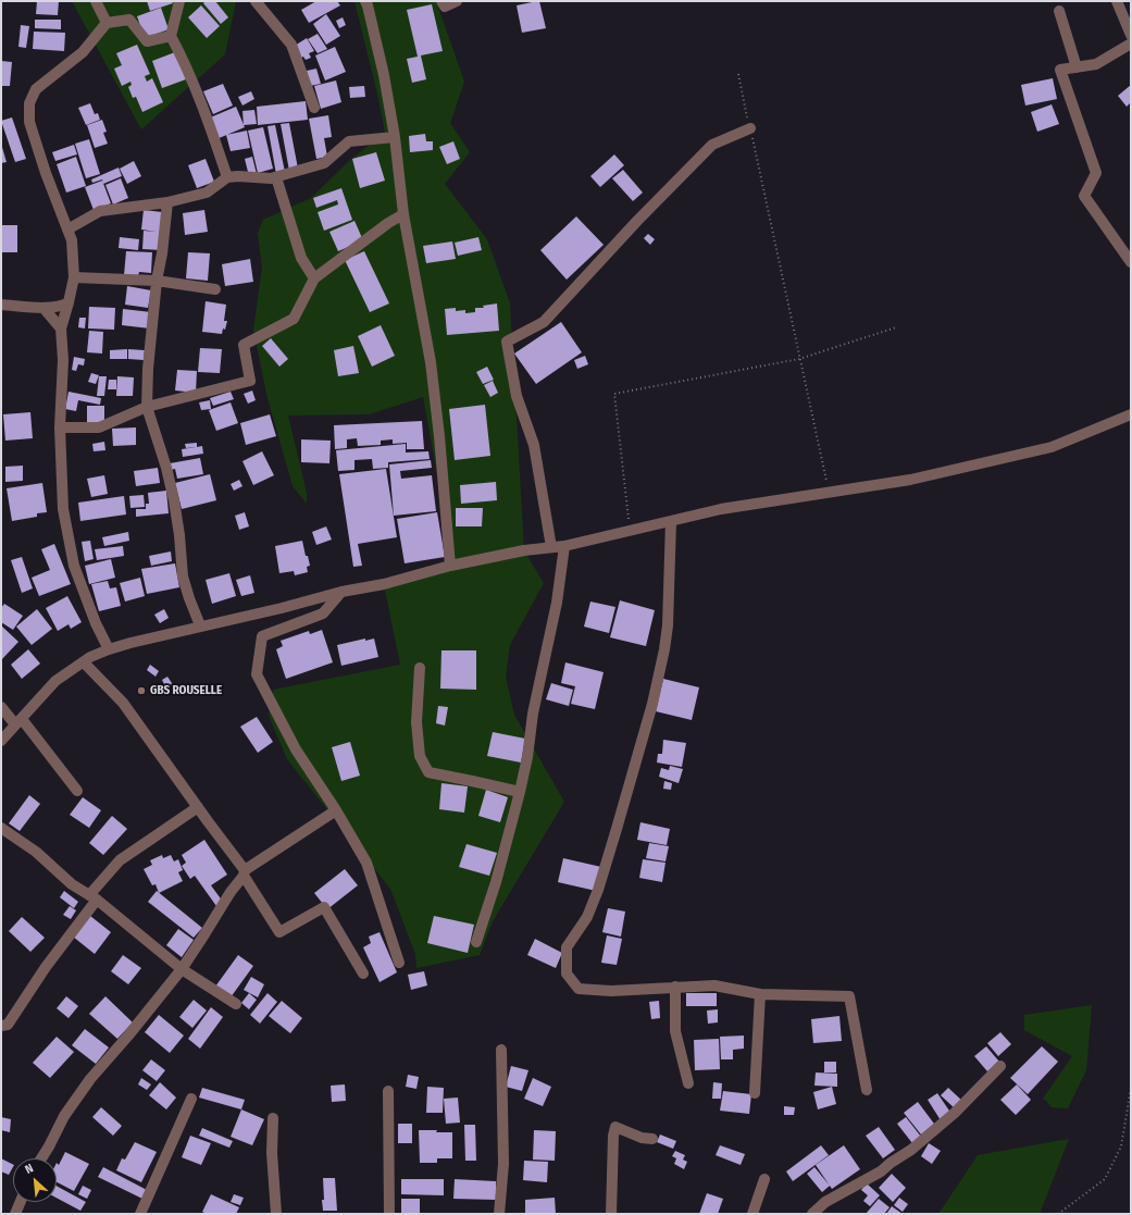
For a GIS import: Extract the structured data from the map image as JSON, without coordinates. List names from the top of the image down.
{
  "places": ["GBS ROUSELLE"],
  "north": "top left"
}
